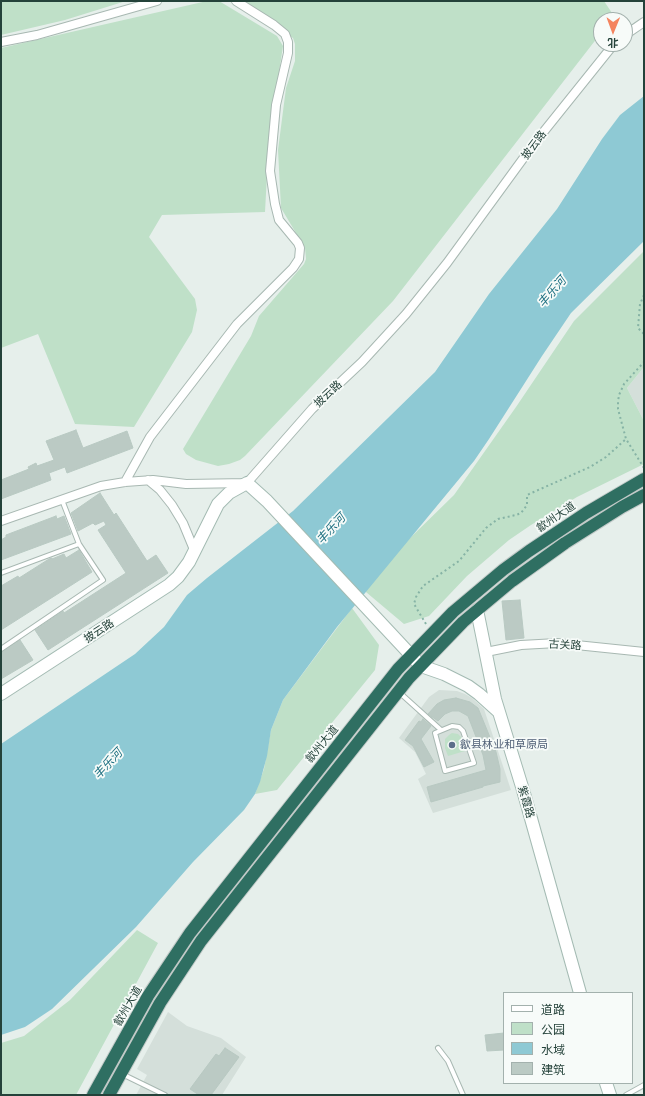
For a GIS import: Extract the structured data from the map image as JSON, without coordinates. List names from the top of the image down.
{
  "streets": {
    "highway": ["歙州大道"],
    "street": ["披云路", "古关路", "紫霞路"]
  },
  "crossings": [
    ["古关路", "紫霞路"]
  ],
  "water": ["丰乐河"],
  "places": ["歙县林业和草原局"],
  "legend": [
    "道路",
    "公园",
    "水域",
    "建筑"
  ],
  "north": "bottom"
}
